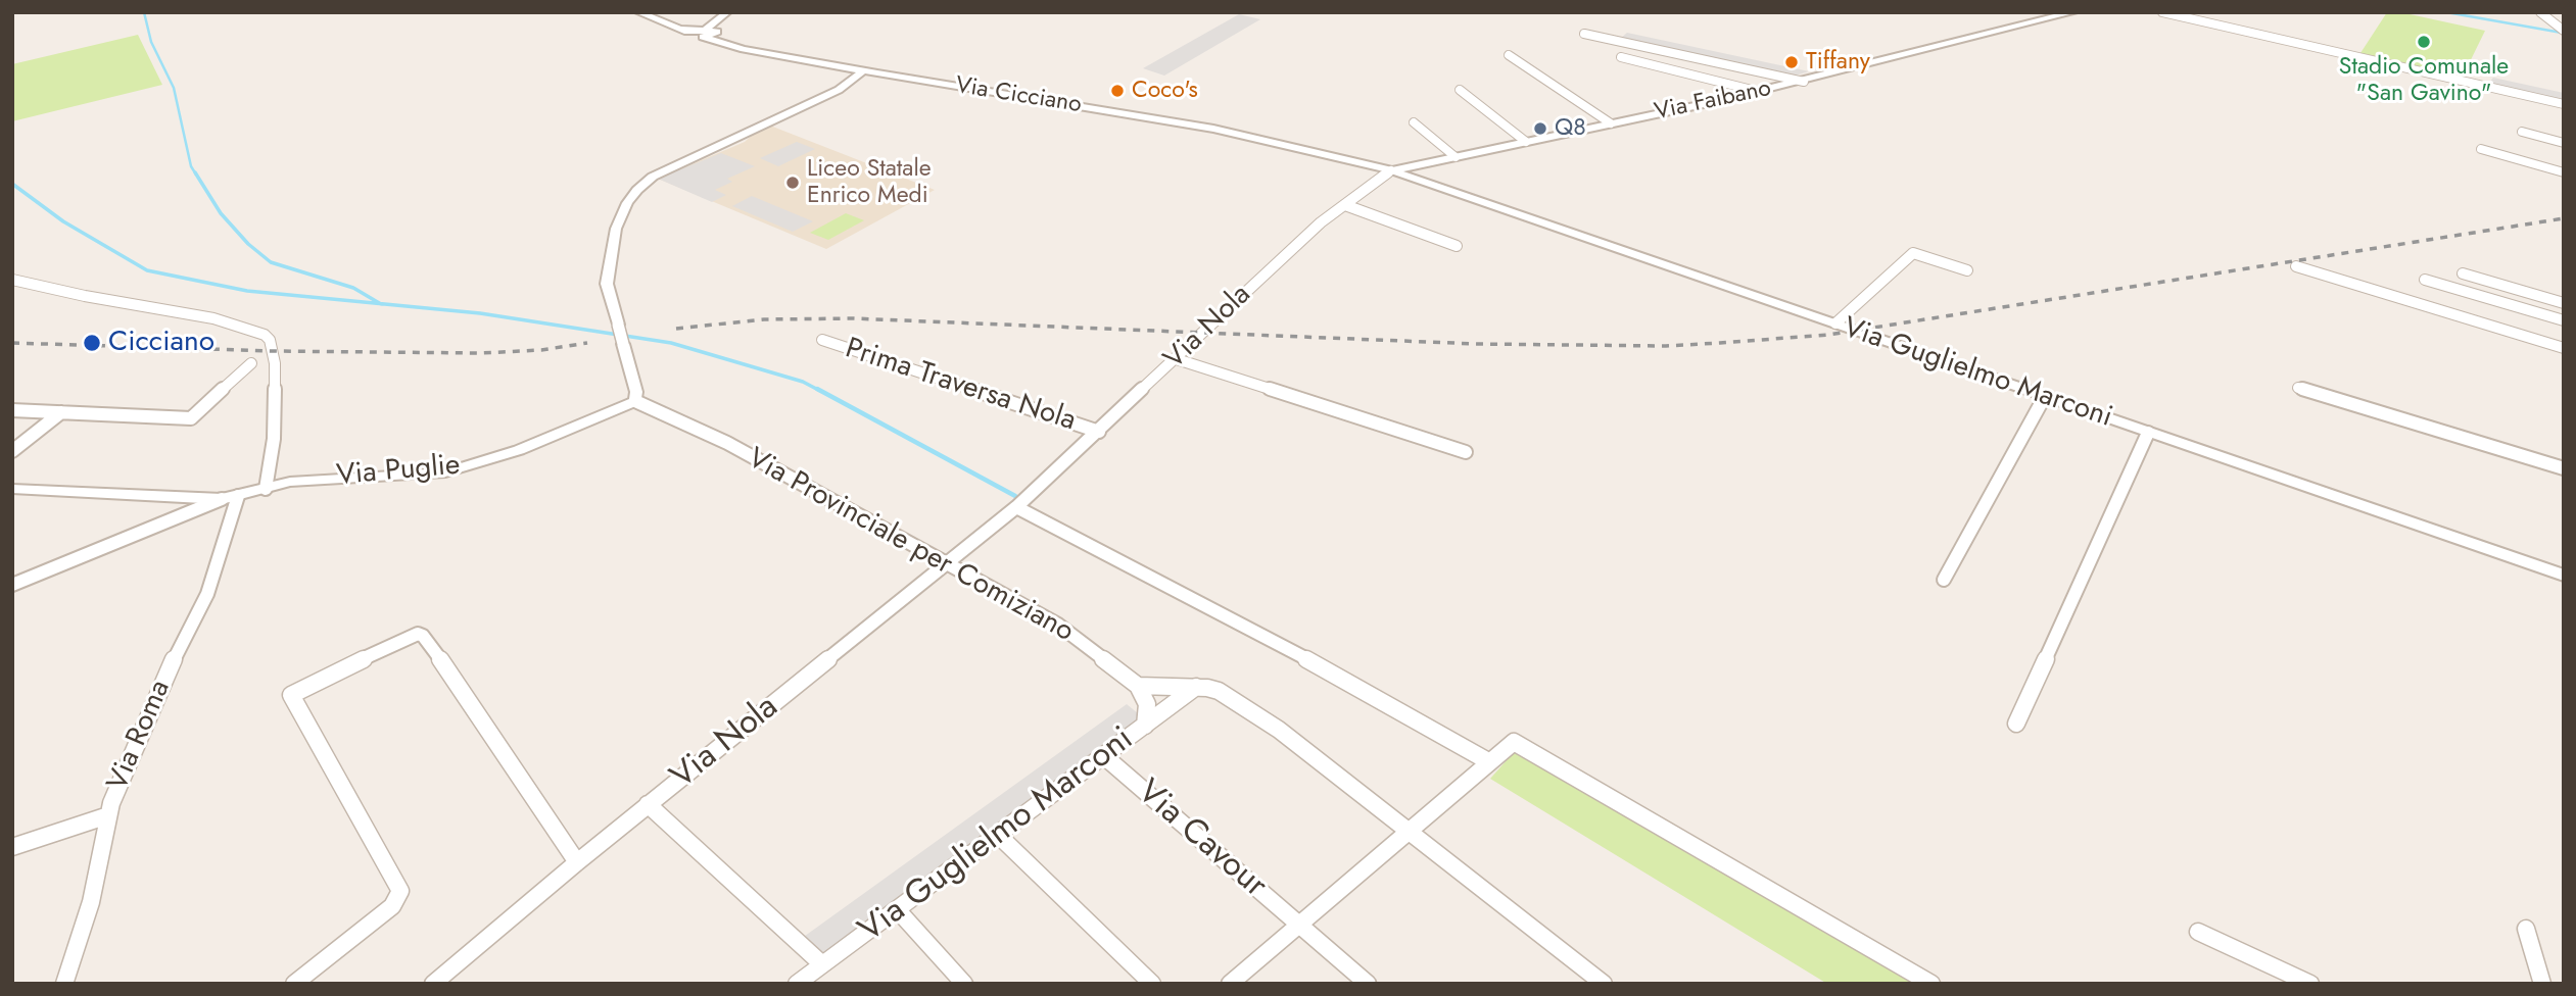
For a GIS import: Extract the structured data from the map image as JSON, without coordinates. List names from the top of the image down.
{
  "streets": {
    "street": [
      "Via Cicciano",
      "Via Faibano",
      "Via Nola",
      "Via Guglielmo Marconi",
      "Prima Traversa Nola",
      "Via Puglie",
      "Via Provinciale per Comiziano",
      "Via Roma",
      "Via Cavour"
    ]
  },
  "crossings": [
    ["Via Cicciano", "Via Faibano"],
    ["Via Cicciano", "Via Nola"],
    ["Via Cicciano", "Via Guglielmo Marconi"],
    ["Via Faibano", "Via Nola"],
    ["Via Faibano", "Via Guglielmo Marconi"],
    ["Via Nola", "Via Guglielmo Marconi"],
    ["Via Nola", "Prima Traversa Nola"],
    ["Via Nola", "Via Provinciale per Comiziano"],
    ["Via Guglielmo Marconi", "Via Cavour"],
    ["Via Puglie", "Via Provinciale per Comiziano"],
    ["Via Puglie", "Via Roma"]
  ],
  "places": [
    "Stadio Comunale \"San Gavino\"",
    "Tiffany",
    "Coco's",
    "Q8",
    "Liceo Statale Enrico Medi",
    "Cicciano"
  ]
}
